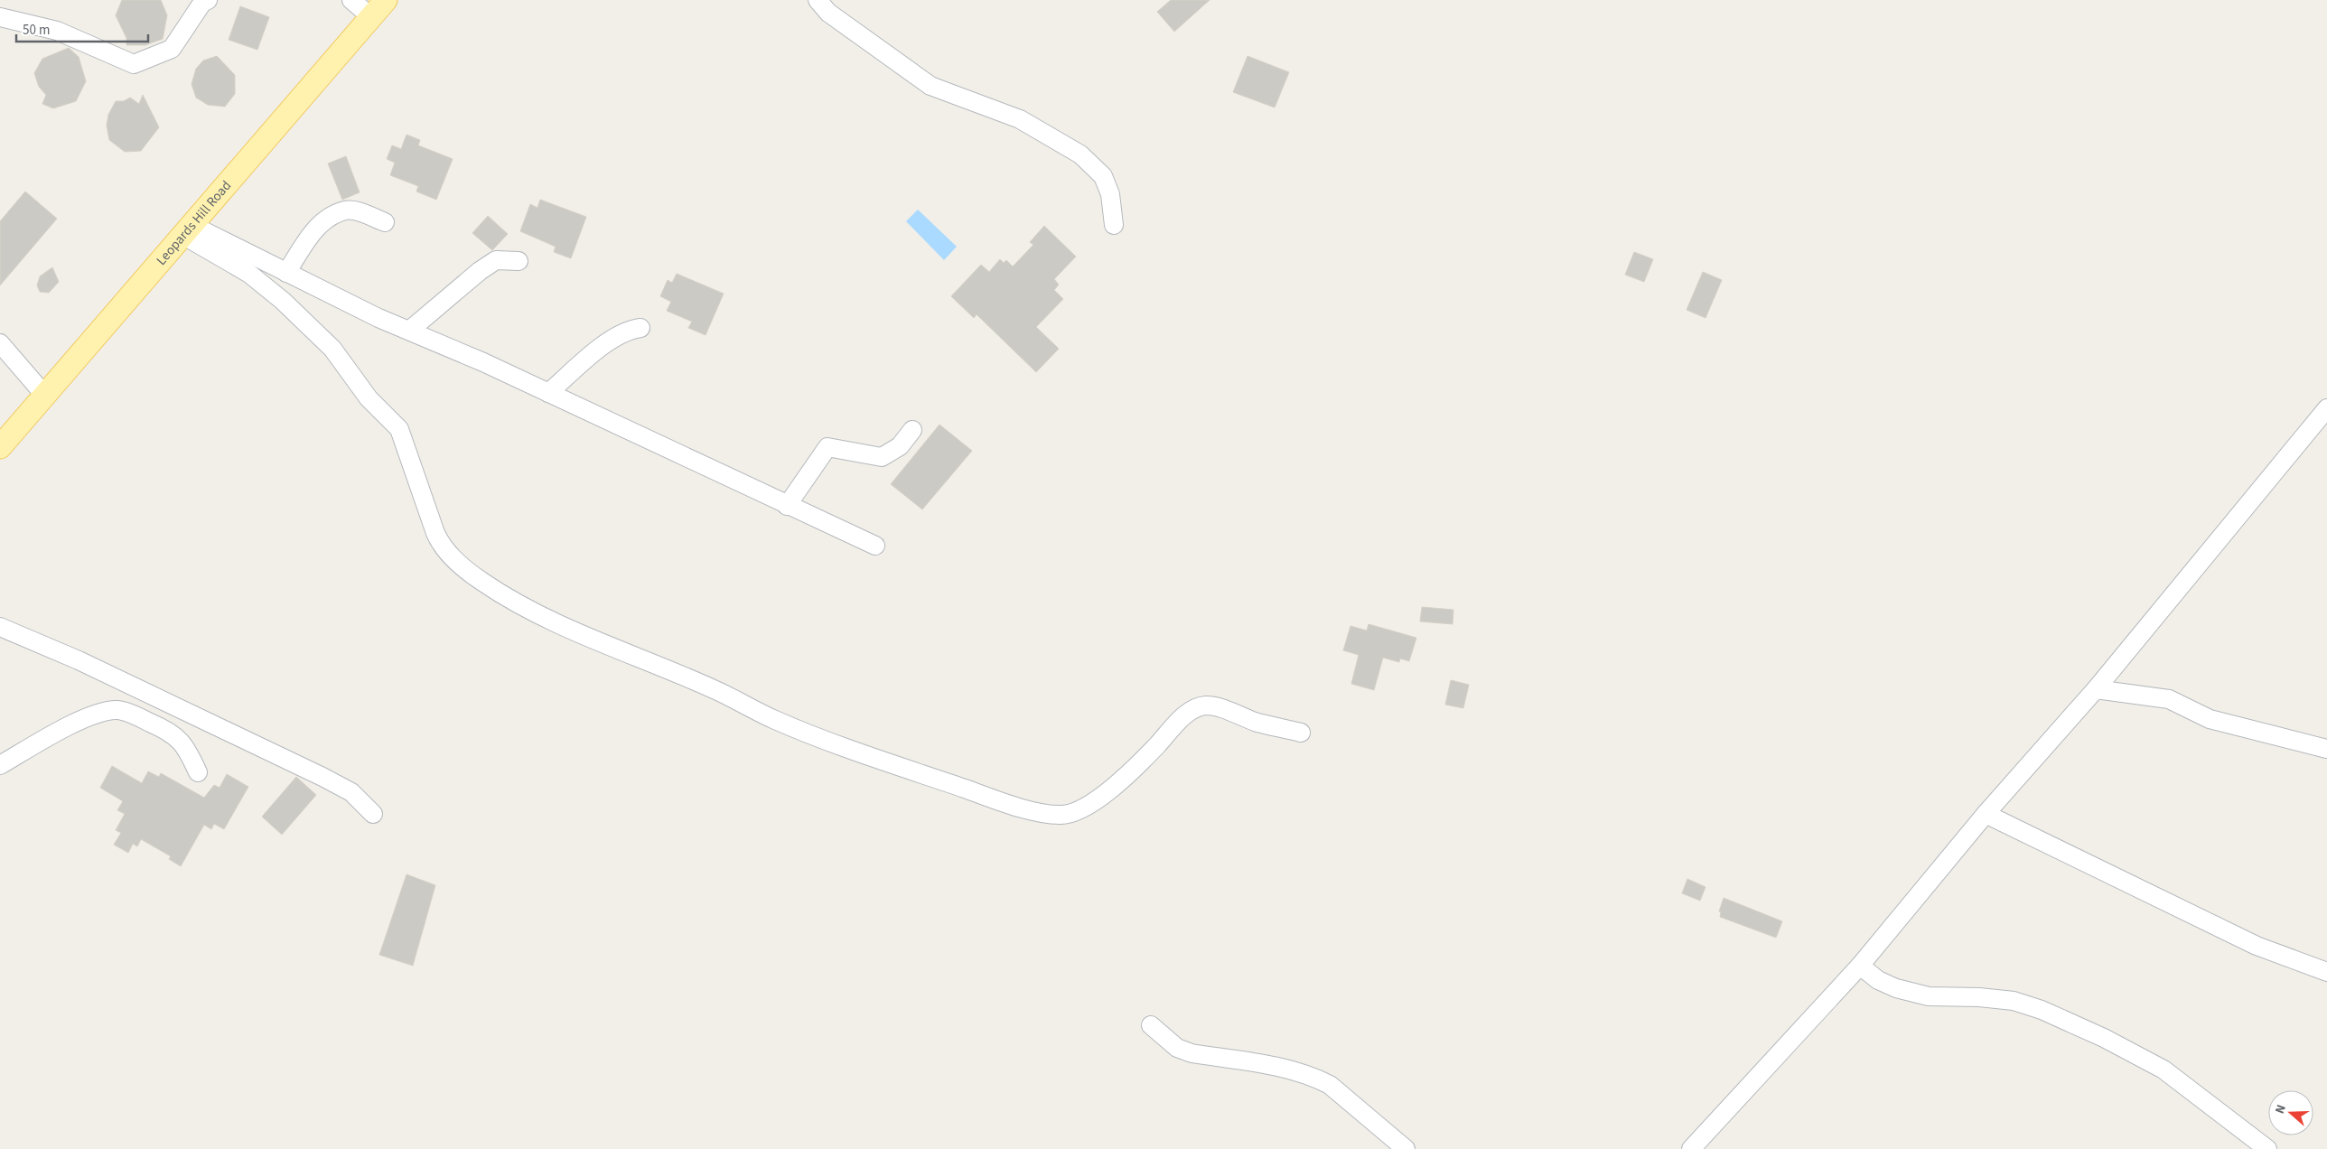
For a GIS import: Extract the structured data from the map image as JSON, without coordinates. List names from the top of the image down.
{
  "streets": {
    "main road": ["Leopards Hill Road"]
  },
  "scale_bar": "50 m",
  "north": "left"
}
